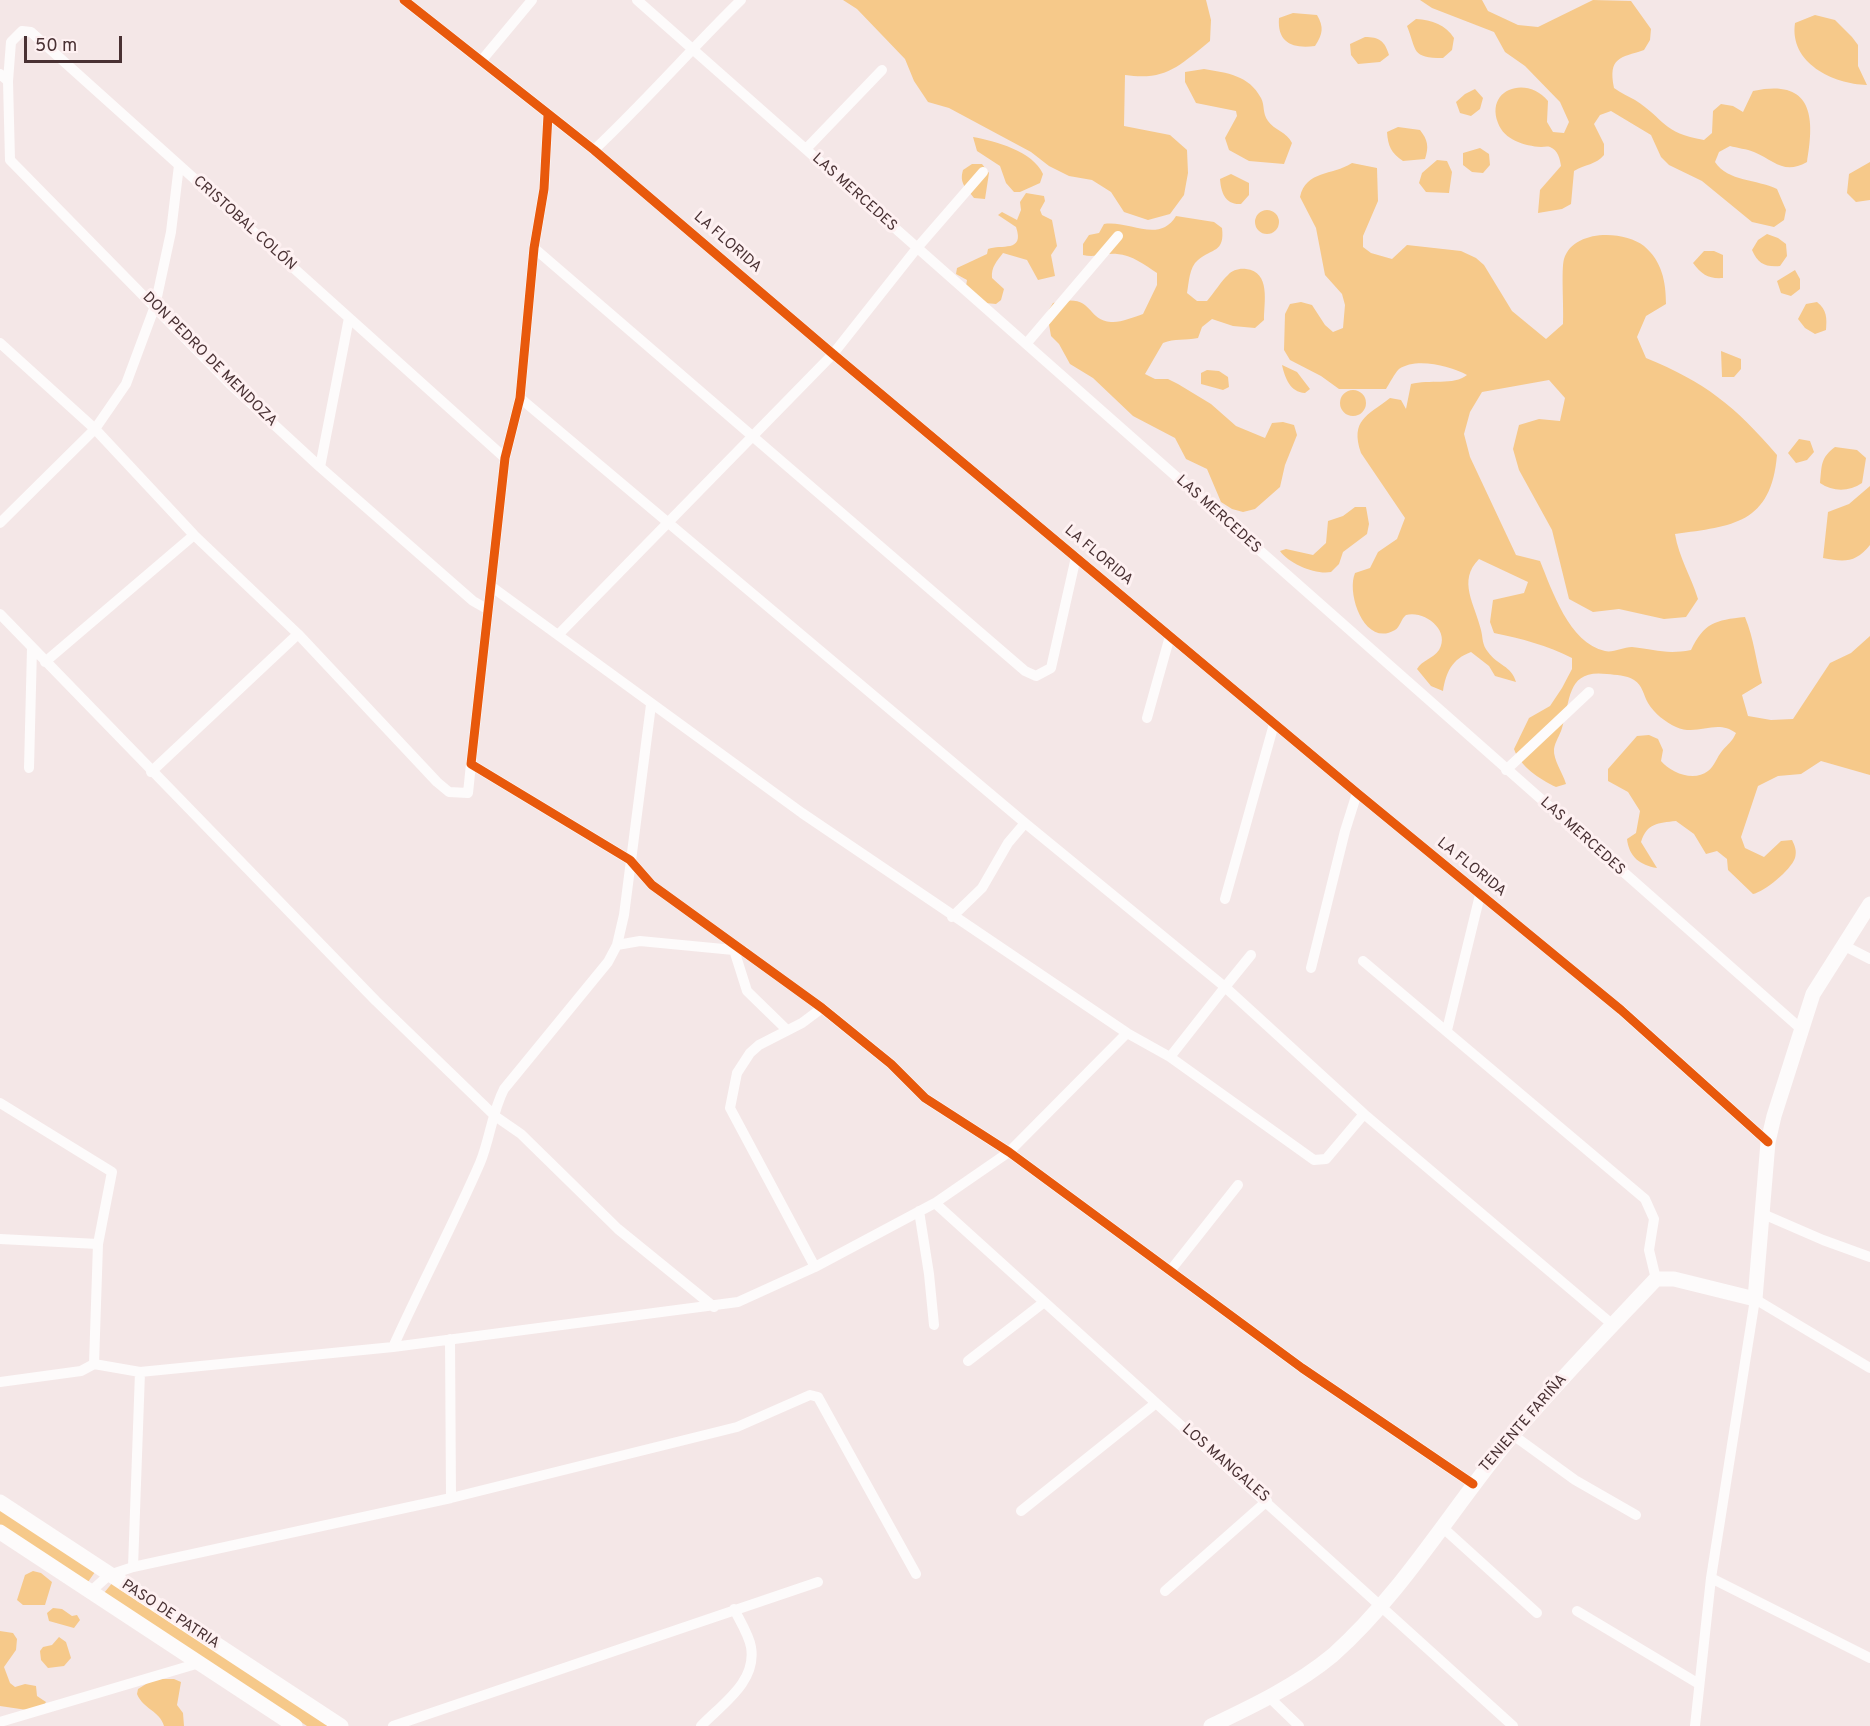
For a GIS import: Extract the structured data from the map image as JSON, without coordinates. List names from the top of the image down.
{
  "streets": {
    "street": [
      "LAS MERCEDES",
      "CRISTOBAL COLÓN",
      "LA FLORIDA",
      "DON PEDRO DE MENDOZA",
      "TENIENTE FARIÑA",
      "LOS MANGALES",
      "PASO DE PATRIA"
    ]
  },
  "crossings": [
    ["CRISTOBAL COLÓN", "DON PEDRO DE MENDOZA"],
    ["TENIENTE FARIÑA", "LOS MANGALES"]
  ],
  "scale_bar": "50 m"
}
